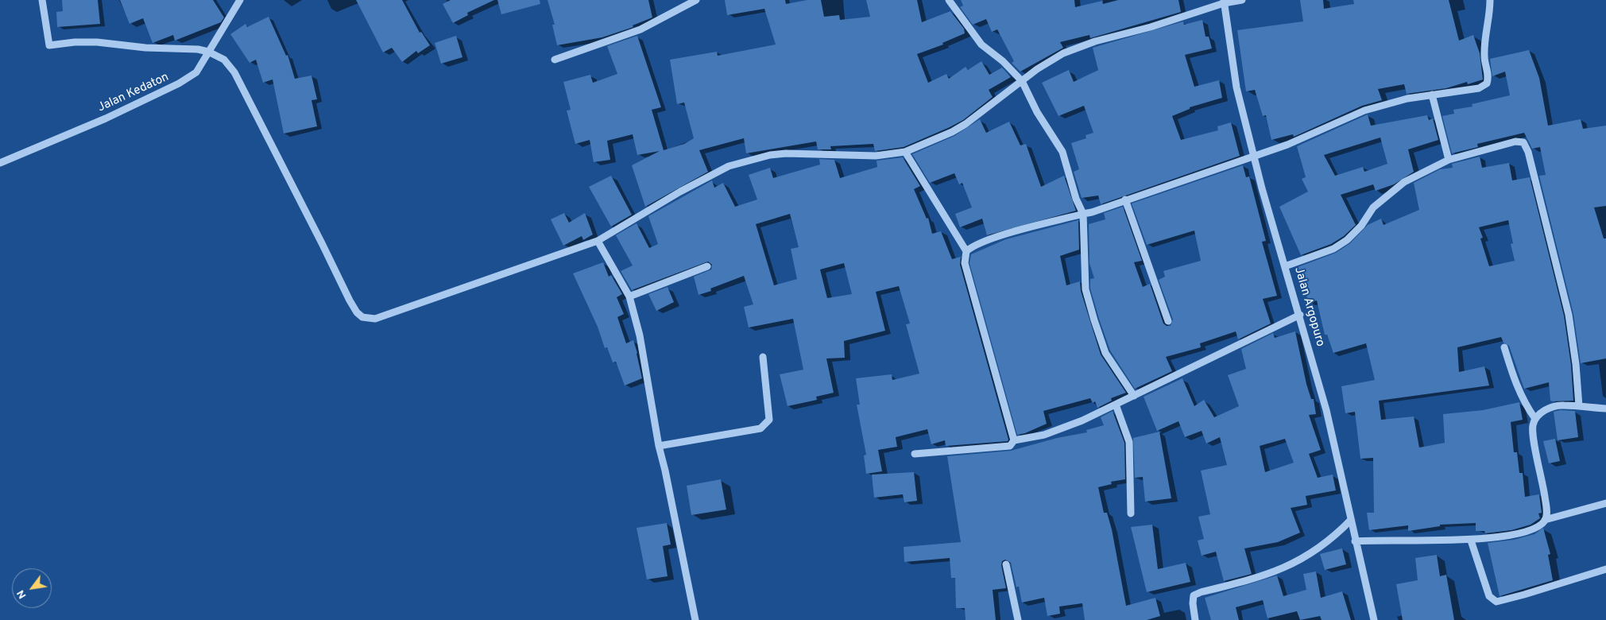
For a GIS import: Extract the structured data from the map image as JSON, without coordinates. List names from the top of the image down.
{
  "streets": {
    "street": ["Jalan Kedaton", "Jalan Argopuro"]
  },
  "north": "bottom left"
}
